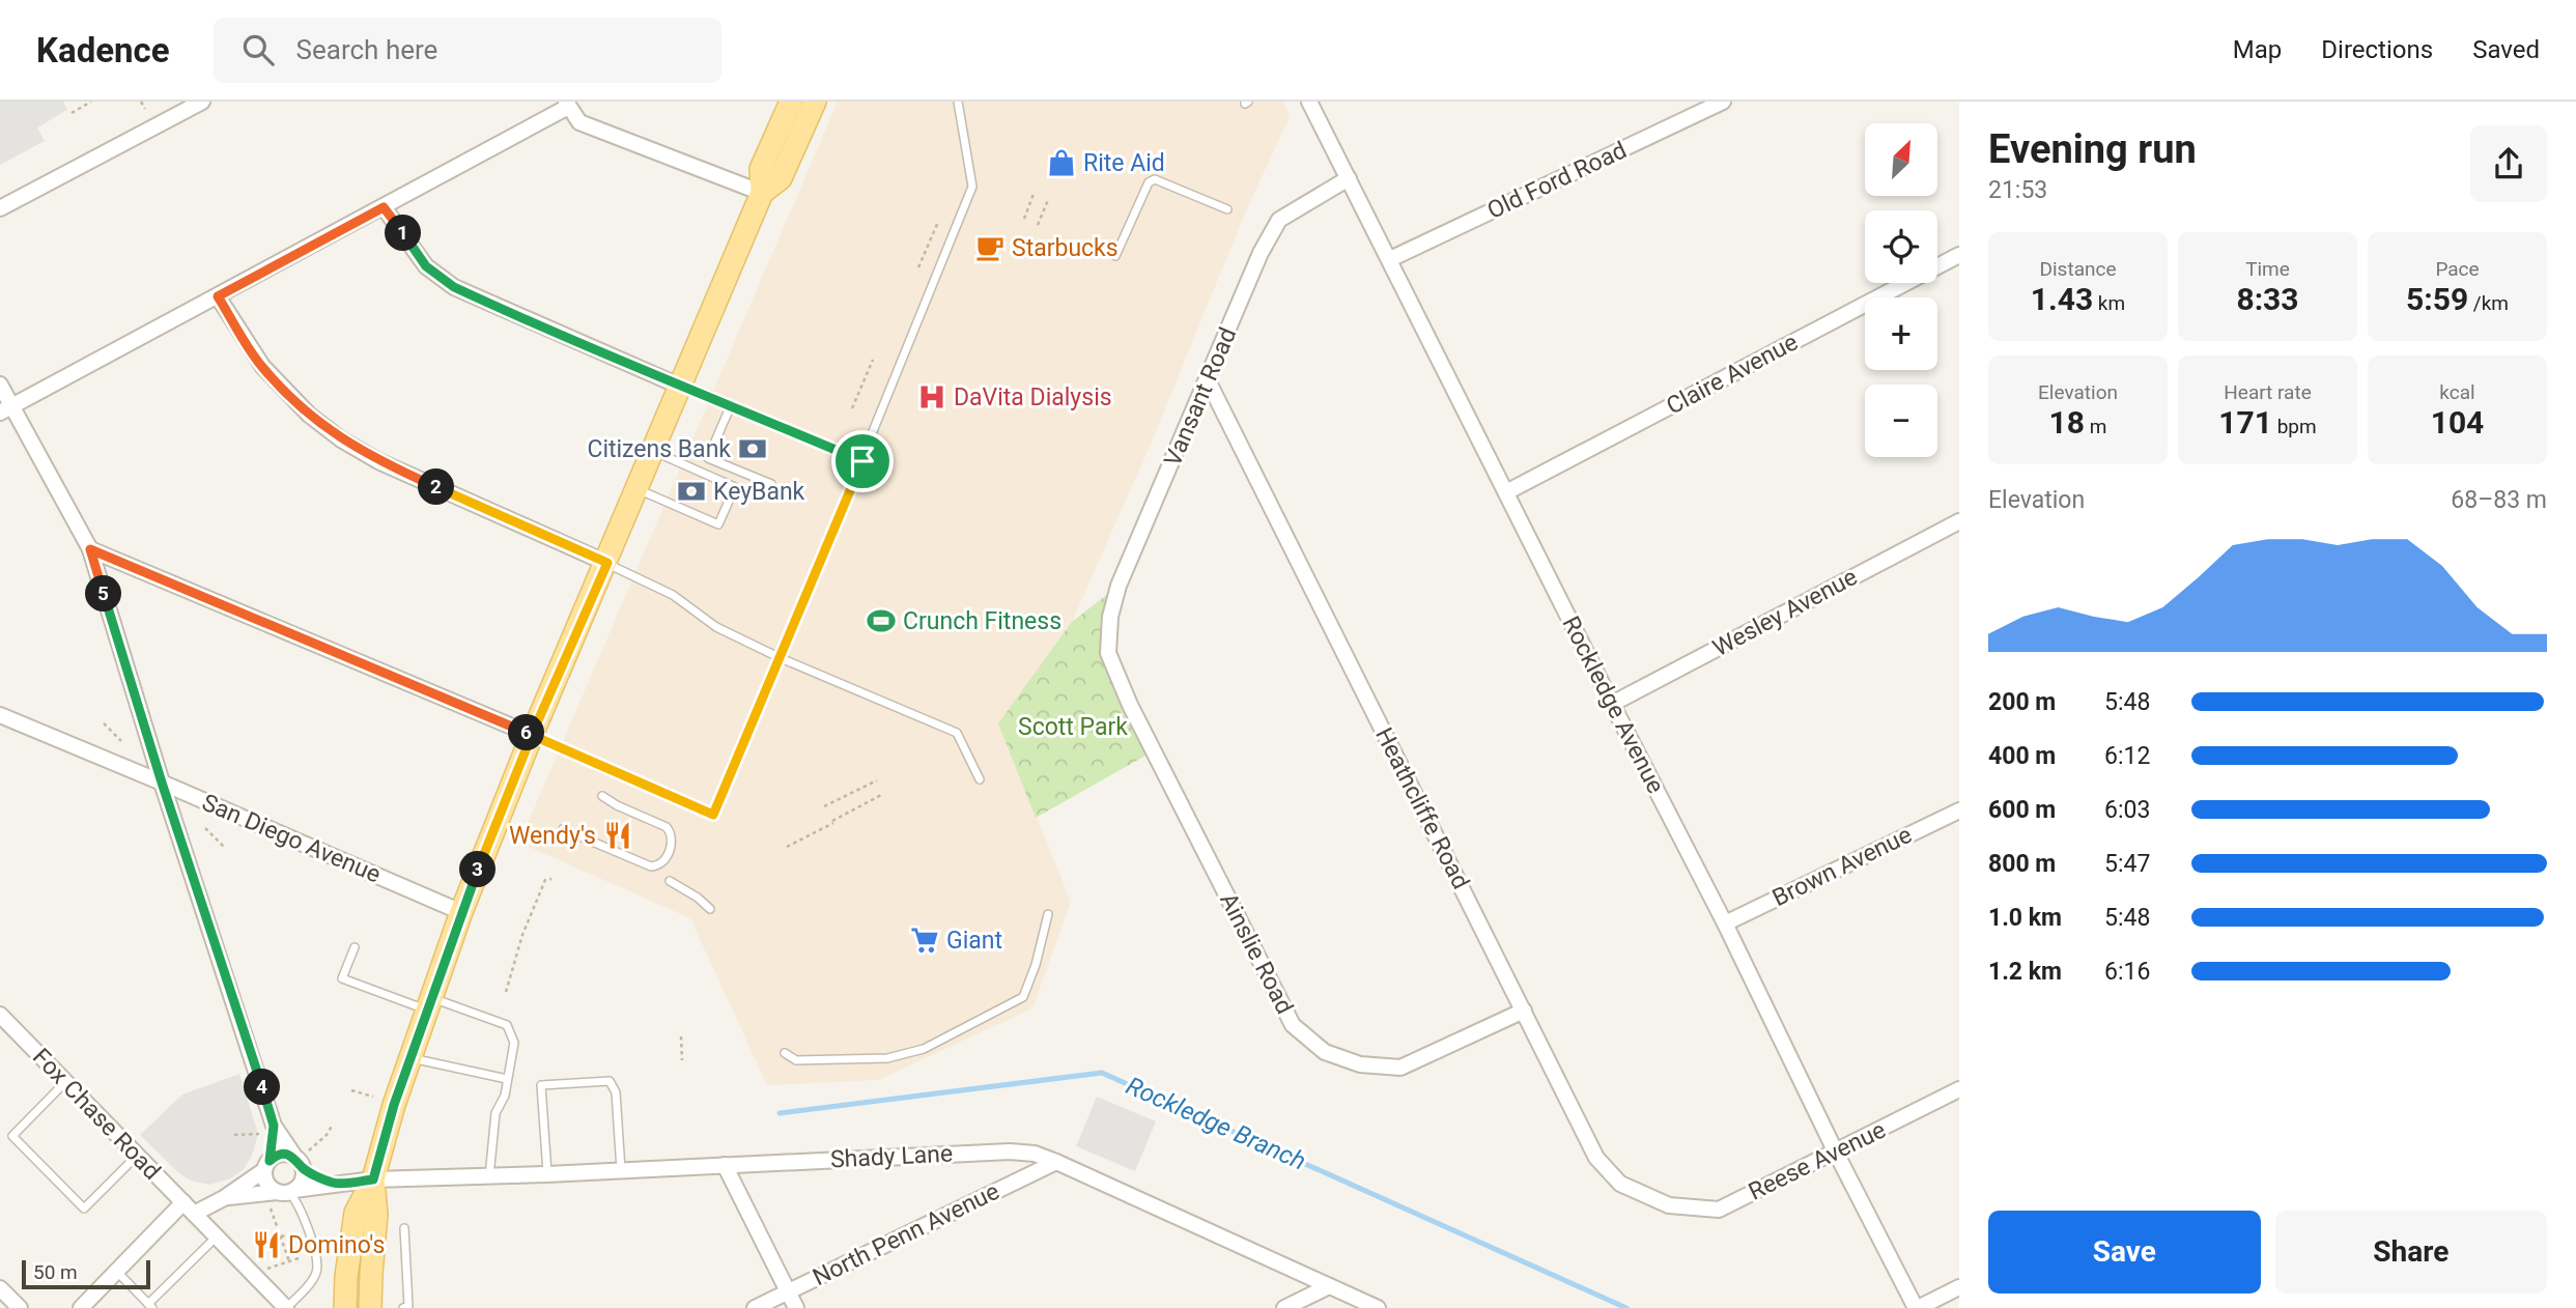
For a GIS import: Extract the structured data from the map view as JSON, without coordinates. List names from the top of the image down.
{
  "streets": {
    "street": [
      "Old Ford Road",
      "Claire Avenue",
      "Vansant Road",
      "Wesley Avenue",
      "Rockledge Avenue",
      "Heathcliffe Road",
      "San Diego Avenue",
      "Brown Avenue",
      "Ainslie Road",
      "Fox Chase Road",
      "Shady Lane",
      "Reese Avenue",
      "North Penn Avenue"
    ]
  },
  "crossings": [
    ["Old Ford Road", "Rockledge Avenue"],
    ["Claire Avenue", "Rockledge Avenue"],
    ["Vansant Road", "Rockledge Avenue"],
    ["Vansant Road", "Heathcliffe Road"],
    ["Vansant Road", "Ainslie Road"],
    ["Wesley Avenue", "Rockledge Avenue"],
    ["Rockledge Avenue", "Brown Avenue"],
    ["Rockledge Avenue", "Reese Avenue"],
    ["Heathcliffe Road", "Ainslie Road"],
    ["Heathcliffe Road", "Reese Avenue"],
    ["Shady Lane", "North Penn Avenue"]
  ],
  "water": ["Rockledge Branch"],
  "parks": ["Scott Park"],
  "places": {
    "shop": ["Rite Aid"],
    "cafe": ["Starbucks"],
    "hospital": ["DaVita Dialysis"],
    "bank": ["Citizens Bank", "KeyBank"],
    "sports": ["Crunch Fitness"],
    "restaurant": ["Wendy's", "Domino's"],
    "supermarket": ["Giant"]
  },
  "scale_bar": "50 m",
  "north": "top right",
  "page": {
    "header": "Kadence",
    "search": "Search here",
    "nav": ["Map", "Directions", "Saved"],
    "heading": ["Evening run", "21:53"],
    "map_buttons": ["+", "−"],
    "pins": [
      "1",
      "2",
      "5",
      "6",
      "3",
      "4"
    ],
    "stats": [
      ["Distance", "1.43 km"],
      ["Time", "8:33"],
      ["Pace", "5:59 /km"],
      ["Elevation", "18 m"],
      ["Heart rate", "171 bpm"],
      ["kcal", "104"]
    ],
    "chart": ["Elevation", "68–83 m"],
    "list": [
      {
        "name": "200 m",
        "note": "5:48"
      },
      {
        "name": "400 m",
        "note": "6:12"
      },
      {
        "name": "600 m",
        "note": "6:03"
      },
      {
        "name": "800 m",
        "note": "5:47"
      },
      {
        "name": "1.0 km",
        "note": "5:48"
      },
      {
        "name": "1.2 km",
        "note": "6:16"
      }
    ],
    "buttons": ["Save", "Share"],
    "scale": "50 m"
  }
}
